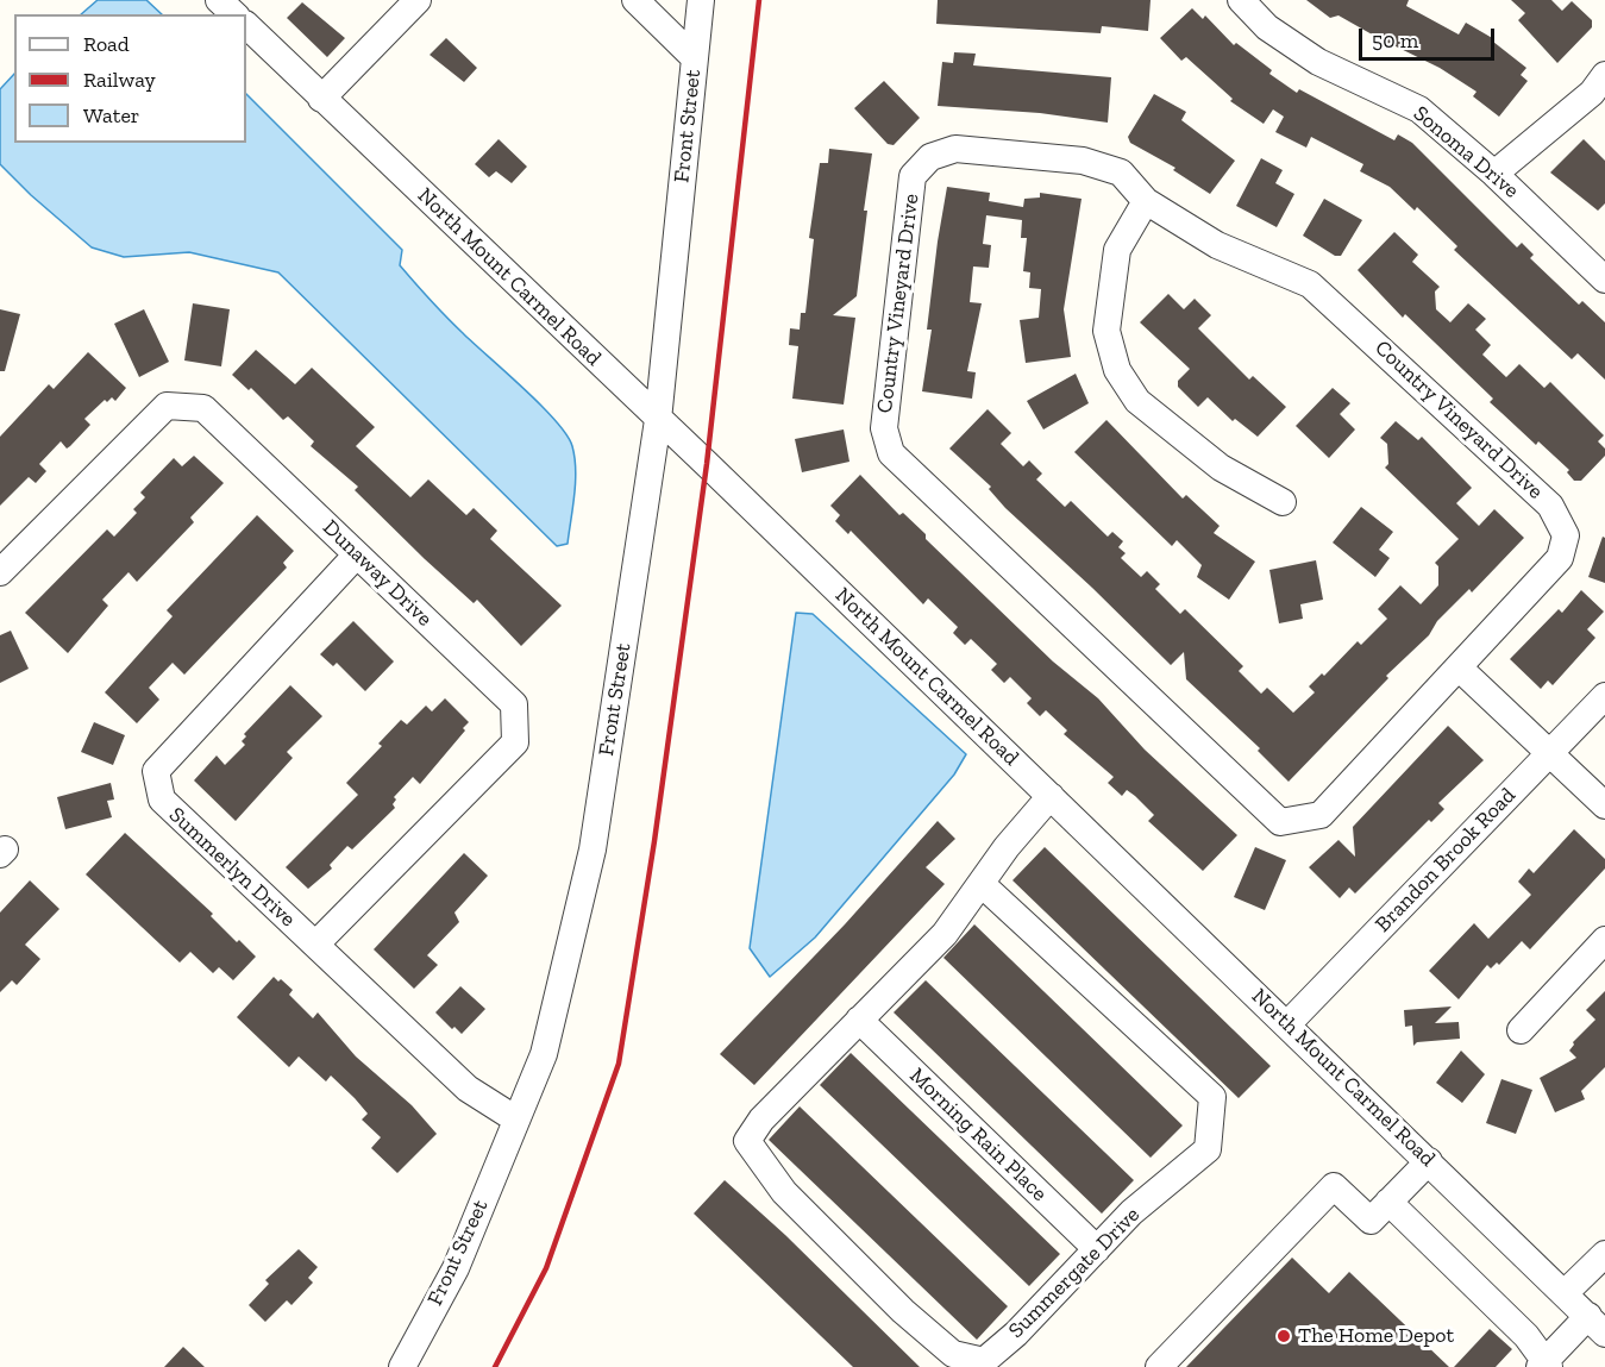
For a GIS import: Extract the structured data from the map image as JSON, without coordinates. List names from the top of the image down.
{
  "streets": {
    "street": [
      "Front Street",
      "Sonoma Drive",
      "North Mount Carmel Road",
      "Country Vineyard Drive",
      "Dunaway Drive",
      "Brandon Brook Road",
      "Summerlyn Drive",
      "Morning Rain Place",
      "Summergate Drive"
    ]
  },
  "crossings": [
    ["Front Street", "North Mount Carmel Road"],
    ["Front Street", "Summerlyn Drive"],
    ["North Mount Carmel Road", "Brandon Brook Road"],
    ["North Mount Carmel Road", "Summergate Drive"],
    ["Dunaway Drive", "Summerlyn Drive"],
    ["Morning Rain Place", "Summergate Drive"]
  ],
  "places": ["The Home Depot"],
  "legend": ["Road", "Railway", "Water"],
  "scale_bar": "50 m"
}
